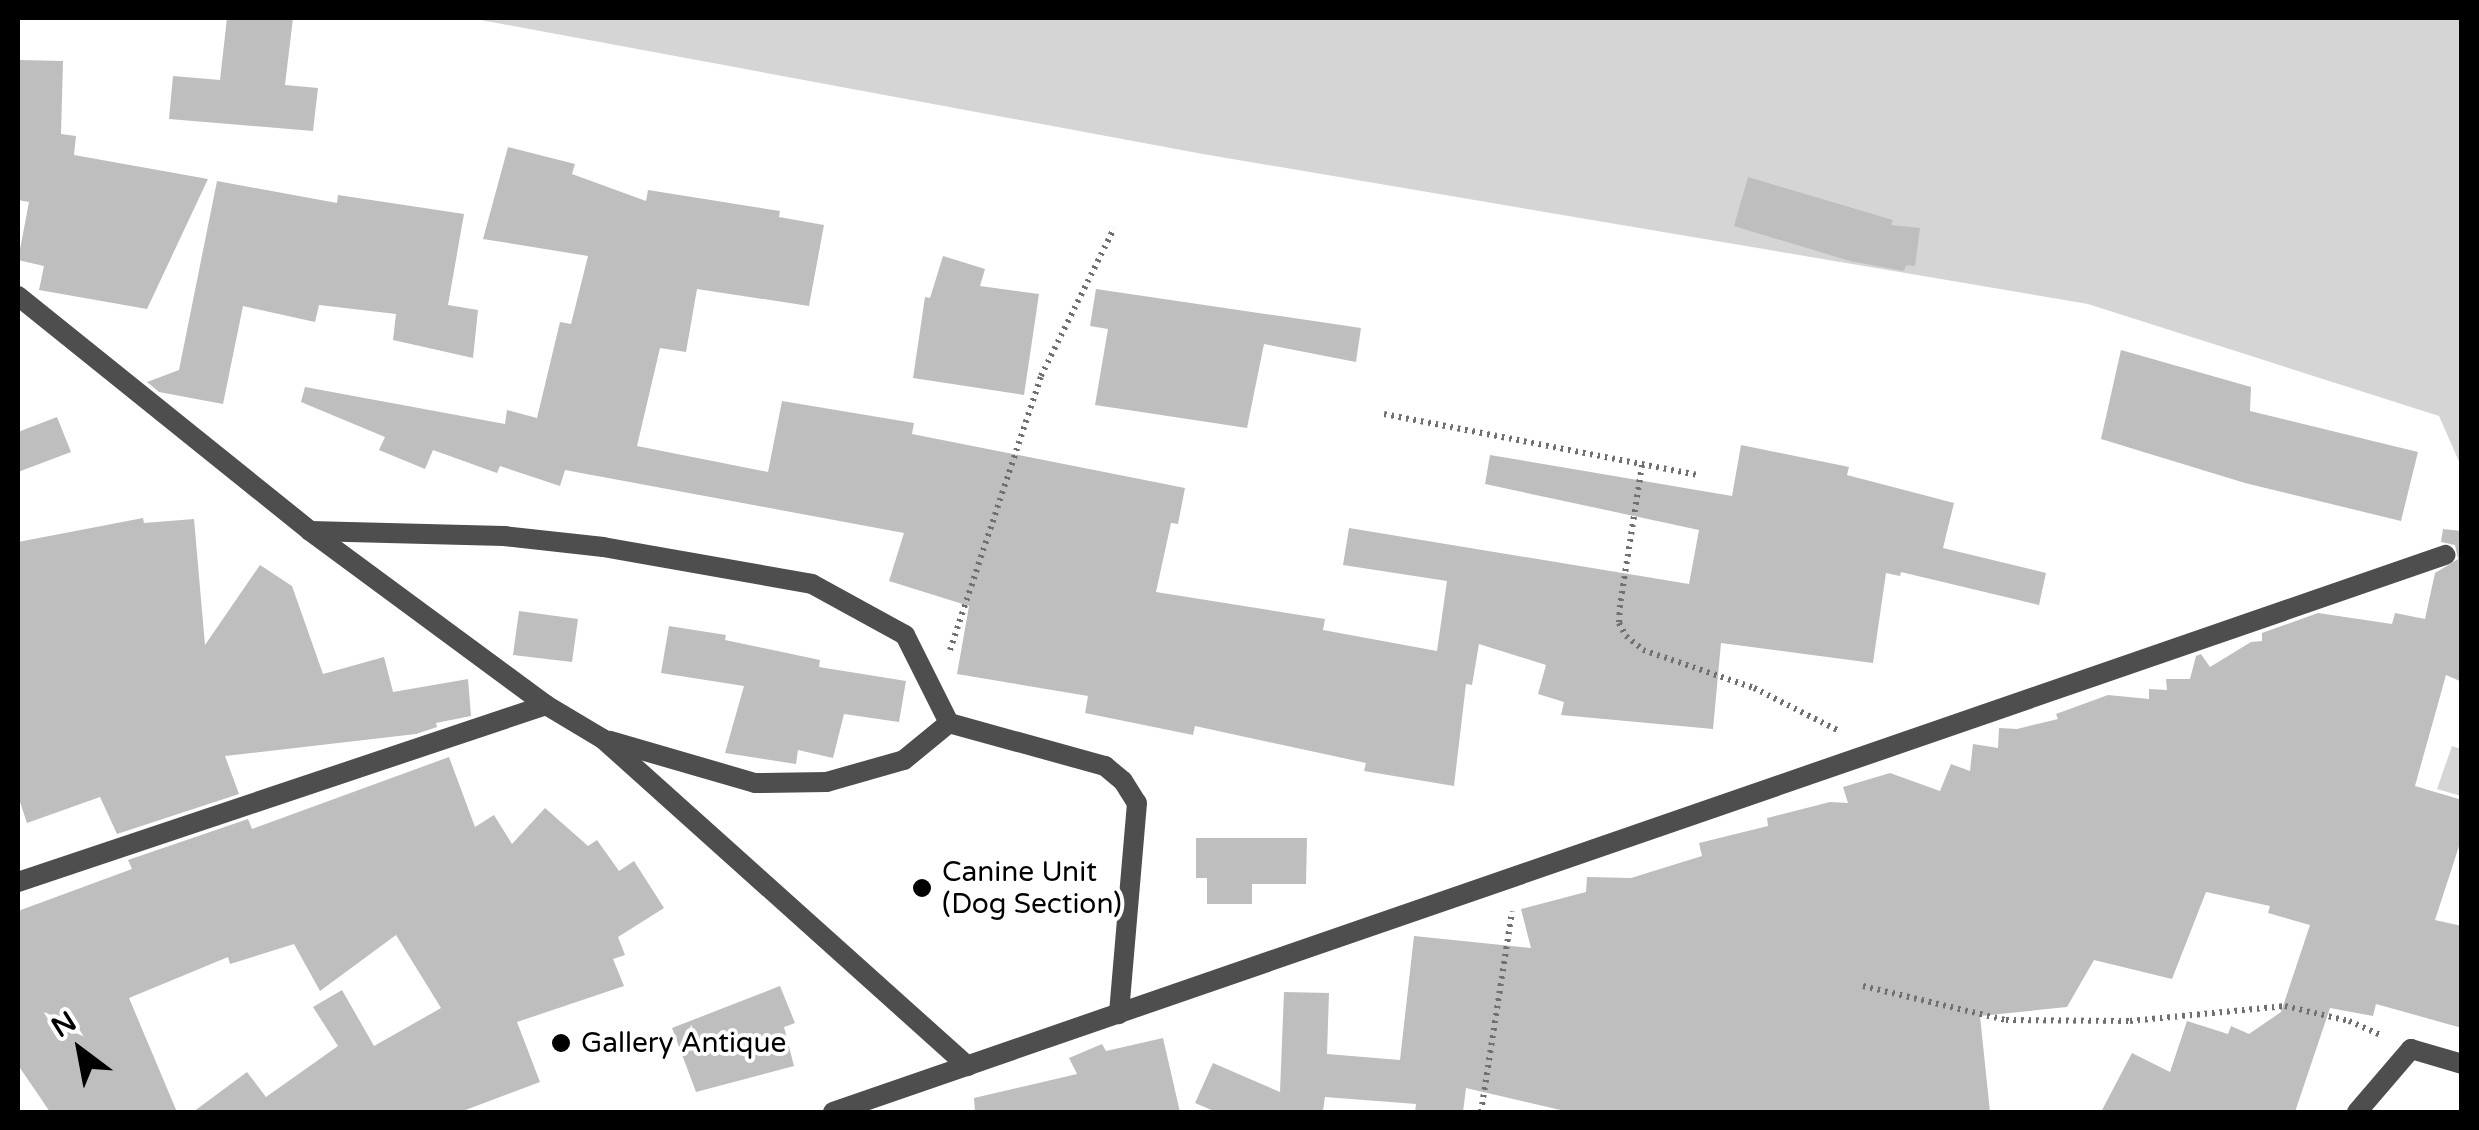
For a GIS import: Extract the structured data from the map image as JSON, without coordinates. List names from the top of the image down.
{
  "places": ["Canine Unit (Dog Section)", "Gallery Antique"],
  "north": "top left"
}
